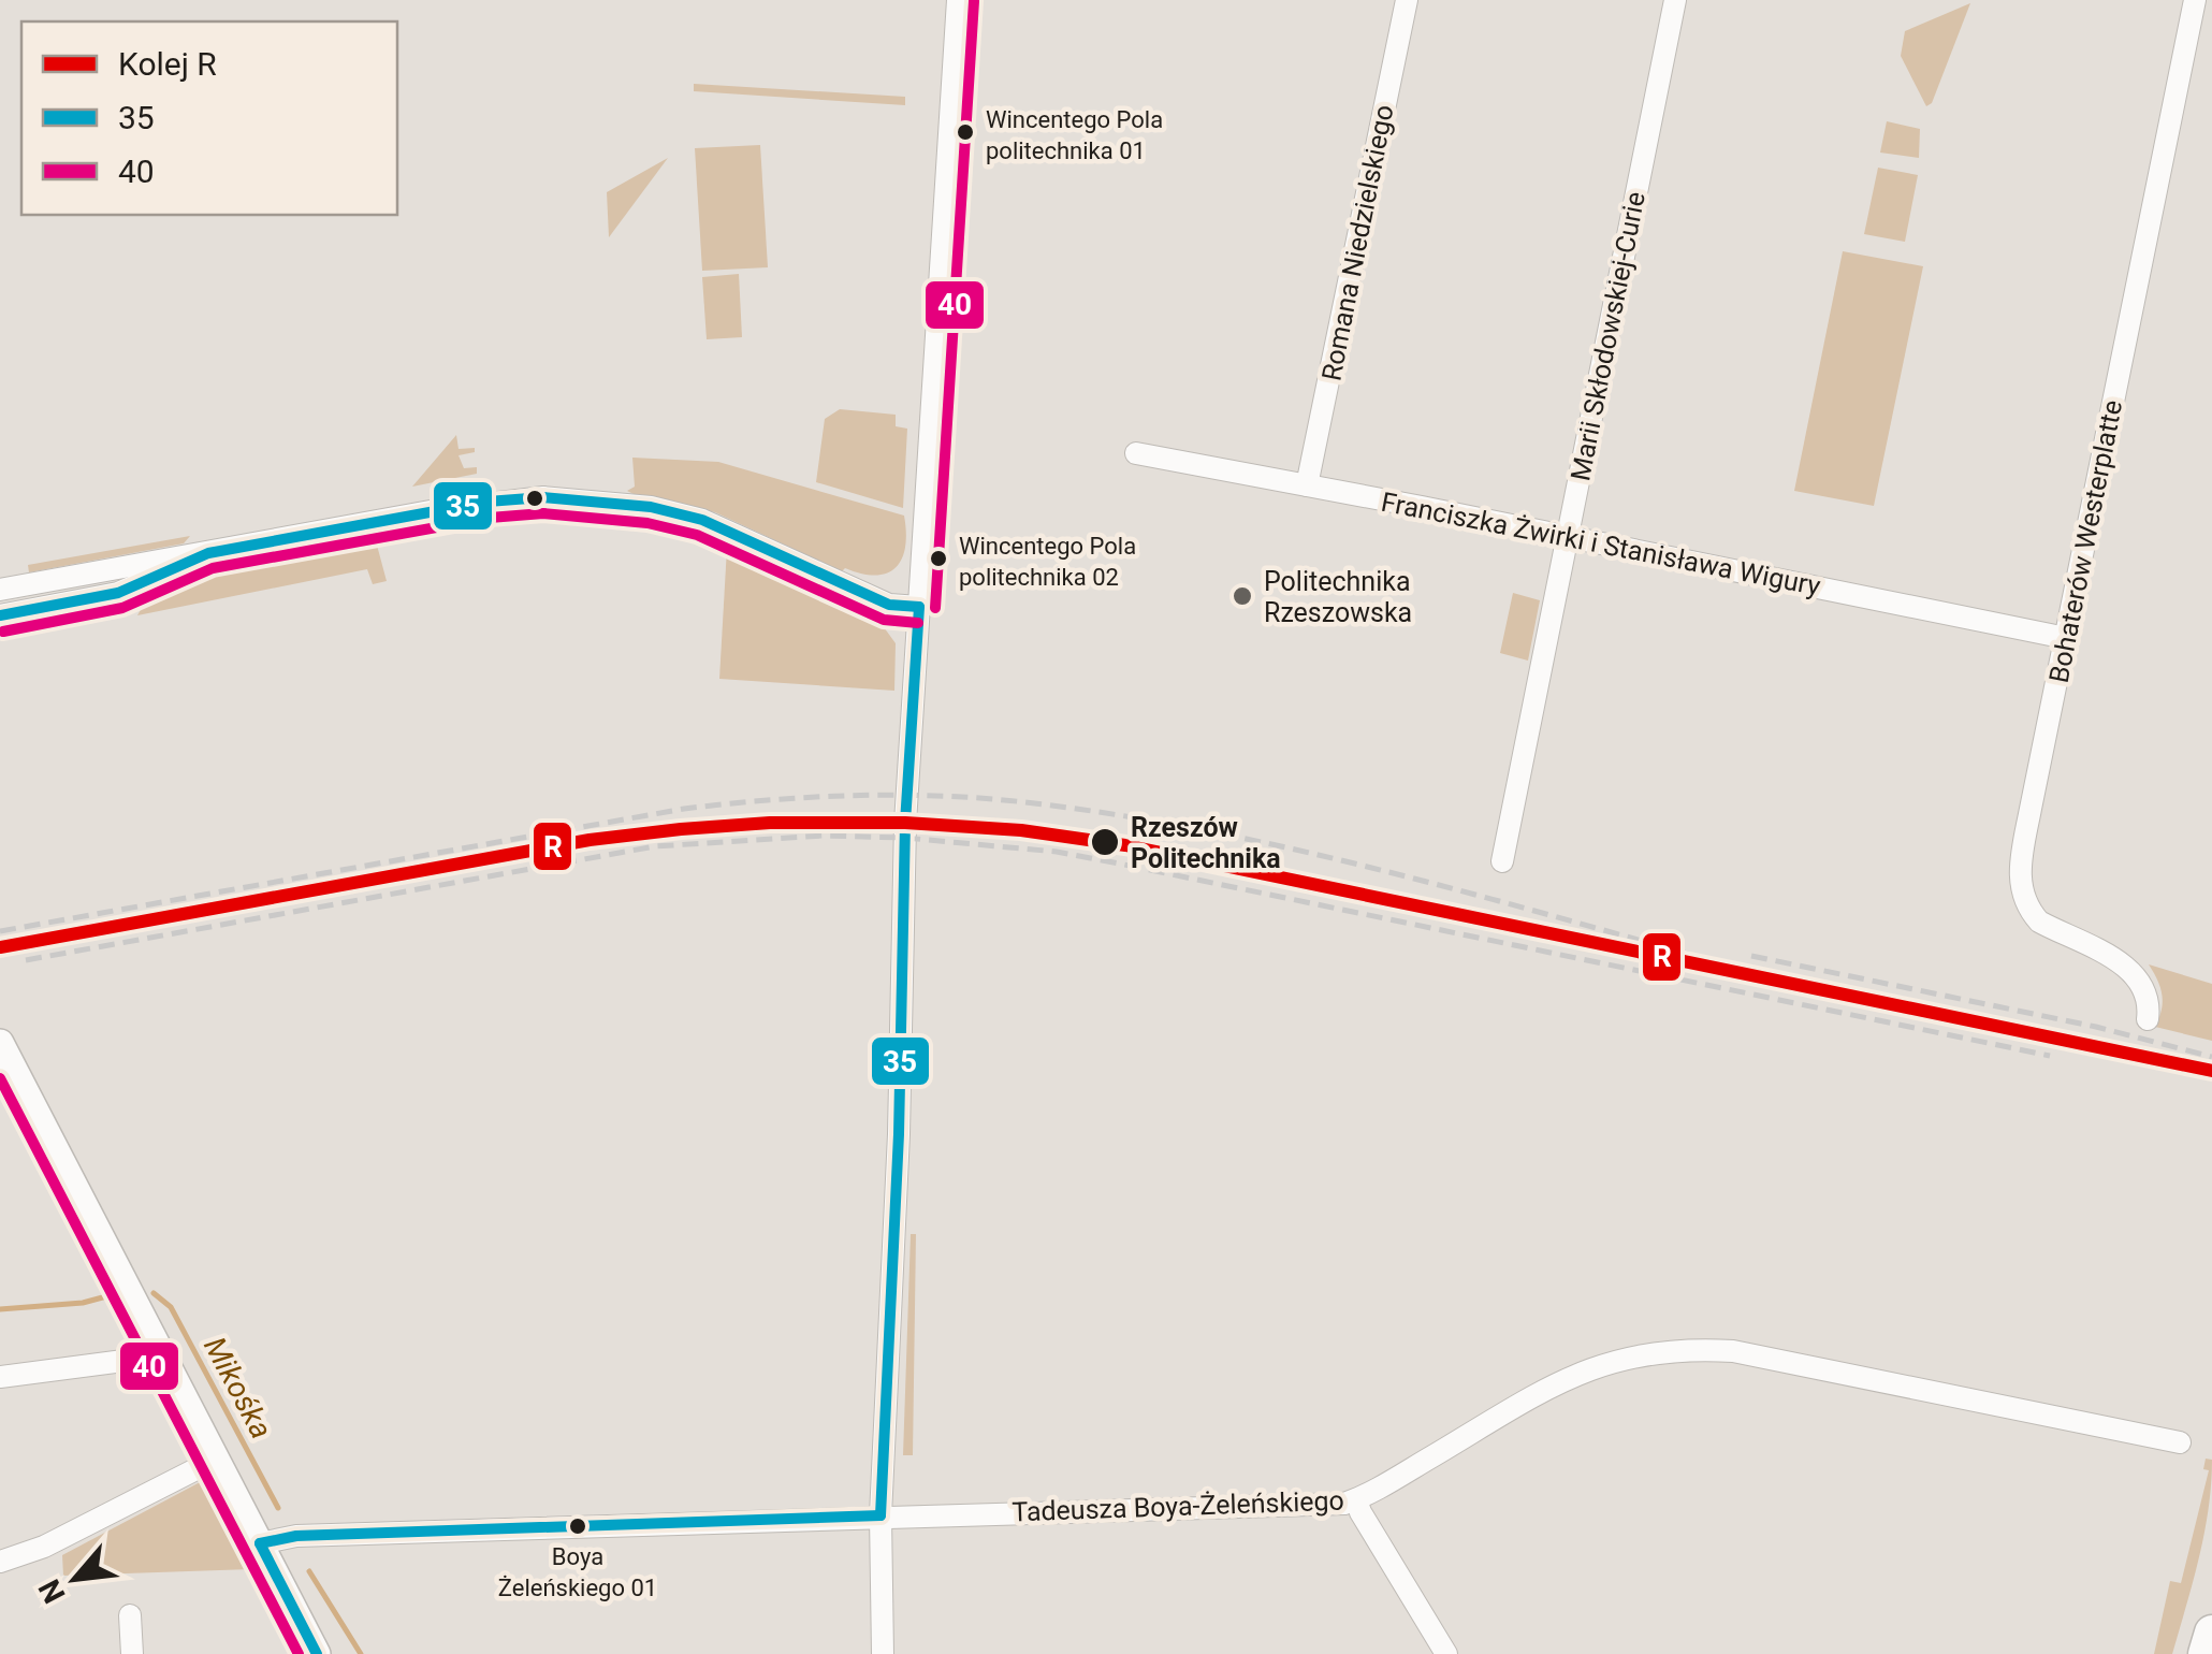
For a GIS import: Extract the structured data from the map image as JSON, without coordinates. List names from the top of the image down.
{
  "streets": {
    "street": [
      "Romana Niedzielskiego",
      "Marii Skłodowskiej-Curie",
      "Bohaterów Westerplatte",
      "Franciszka Żwirki i Stanisława Wigury",
      "Tadeusza Boya-Żeleńskiego"
    ]
  },
  "crossings": [
    ["Romana Niedzielskiego", "Franciszka Żwirki i Stanisława Wigury"],
    ["Marii Skłodowskiej-Curie", "Franciszka Żwirki i Stanisława Wigury"],
    ["Bohaterów Westerplatte", "Franciszka Żwirki i Stanisława Wigury"]
  ],
  "water": ["Mikośka"],
  "places": [
    "Wincentego Pola politechnika 01",
    "Wincentego Pola politechnika 02",
    "Politechnika Rzeszowska",
    "Rzeszów Politechnika",
    "Boya Żeleńskiego 01"
  ],
  "lines": ["transit line 40", "transit line 35", "rail line R"],
  "legend": ["Kolej R", "35", "40"],
  "north": "bottom left"
}
